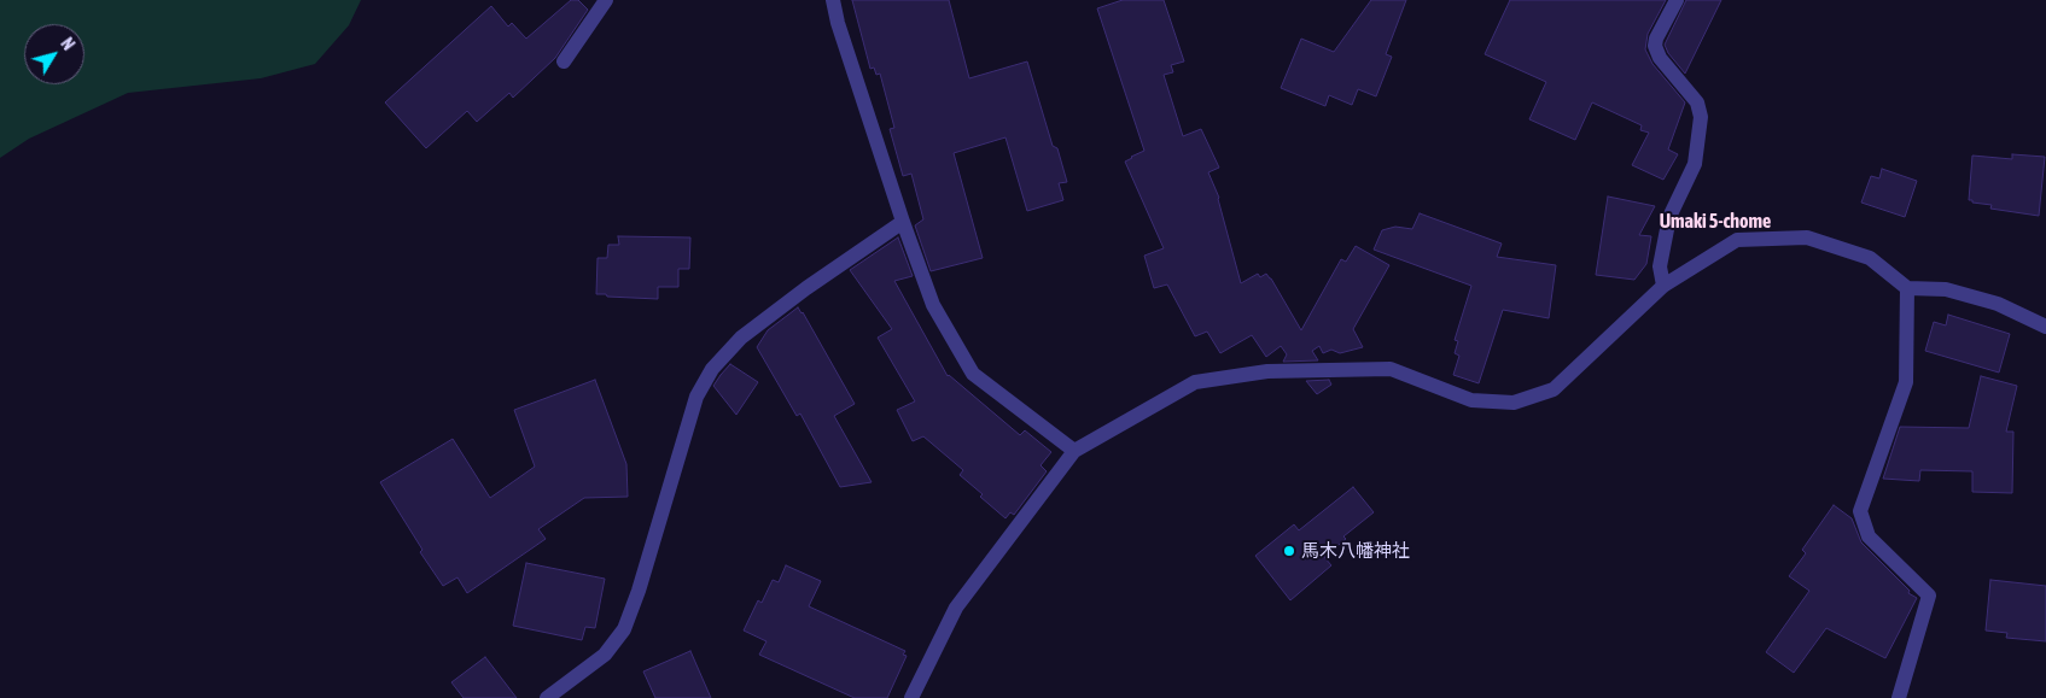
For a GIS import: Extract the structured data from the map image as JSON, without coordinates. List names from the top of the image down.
{
  "districts": ["Umaki 5-chome"],
  "places": ["馬木八幡神社"],
  "north": "top right"
}
